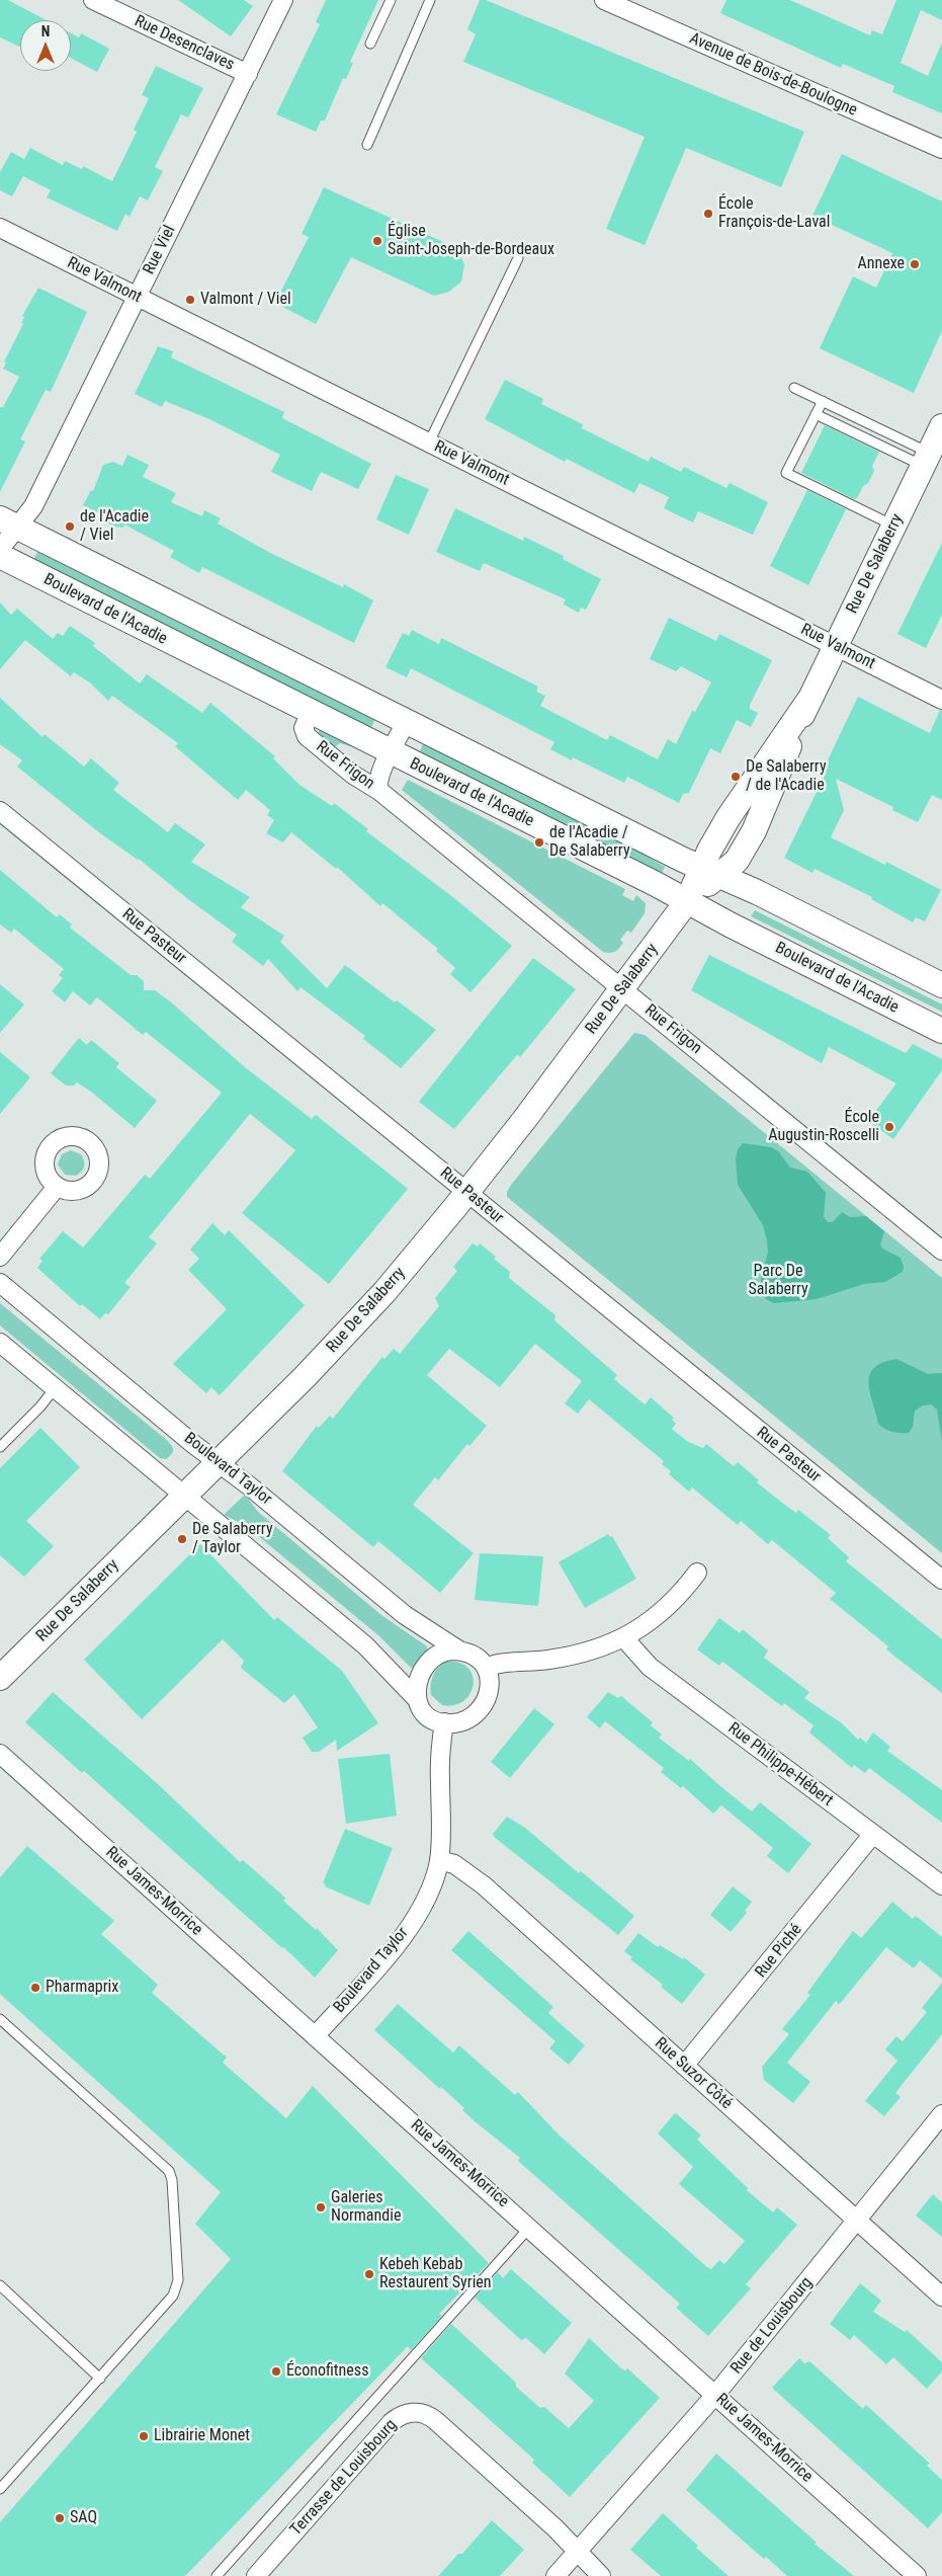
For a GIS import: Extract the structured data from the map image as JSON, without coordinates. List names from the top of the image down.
{
  "streets": {
    "main road": ["Rue De Salaberry", "Boulevard de l'Acadie"],
    "street": [
      "Rue Desenclaves",
      "Avenue de Bois-de-Boulogne",
      "Rue Viel",
      "Rue Valmont",
      "Rue Frigon",
      "Rue Pasteur",
      "Boulevard Taylor",
      "Rue Philippe-Hébert",
      "Rue James-Morrice",
      "Rue Piché",
      "Rue Suzor Côté",
      "Rue de Louisbourg",
      "Terrasse de Louisbourg"
    ]
  },
  "crossings": [
    ["Rue Desenclaves", "Rue Viel"],
    ["Rue Viel", "Rue Valmont"],
    ["Rue Viel", "Boulevard de l'Acadie"],
    ["Rue Valmont", "Rue De Salaberry"],
    ["Rue De Salaberry", "Boulevard de l'Acadie"],
    ["Rue De Salaberry", "Rue Frigon"],
    ["Rue De Salaberry", "Rue Pasteur"],
    ["Rue De Salaberry", "Boulevard Taylor"],
    ["Boulevard de l'Acadie", "Rue Frigon"],
    ["Boulevard Taylor", "Rue James-Morrice"],
    ["Boulevard Taylor", "Rue Suzor Côté"],
    ["Rue Philippe-Hébert", "Rue Piché"],
    ["Rue James-Morrice", "Rue de Louisbourg"],
    ["Rue Piché", "Rue Suzor Côté"],
    ["Rue Suzor Côté", "Rue de Louisbourg"],
    ["Rue de Louisbourg", "Terrasse de Louisbourg"]
  ],
  "parks": ["Parc De Salaberry"],
  "places": [
    "École François-de-Laval",
    "Église Saint-Joseph-de-Bordeaux",
    "Annexe",
    "Valmont / Viel",
    "de l'Acadie / Viel",
    "De Salaberry / de l'Acadie",
    "de l'Acadie / De Salaberry",
    "École Augustin-Roscelli",
    "De Salaberry / Taylor",
    "Pharmaprix",
    "Galeries Normandie",
    "Kebeh Kebab Restaurent Syrien",
    "Éconofitness",
    "Librairie Monet",
    "SAQ"
  ],
  "north": "top"
}
